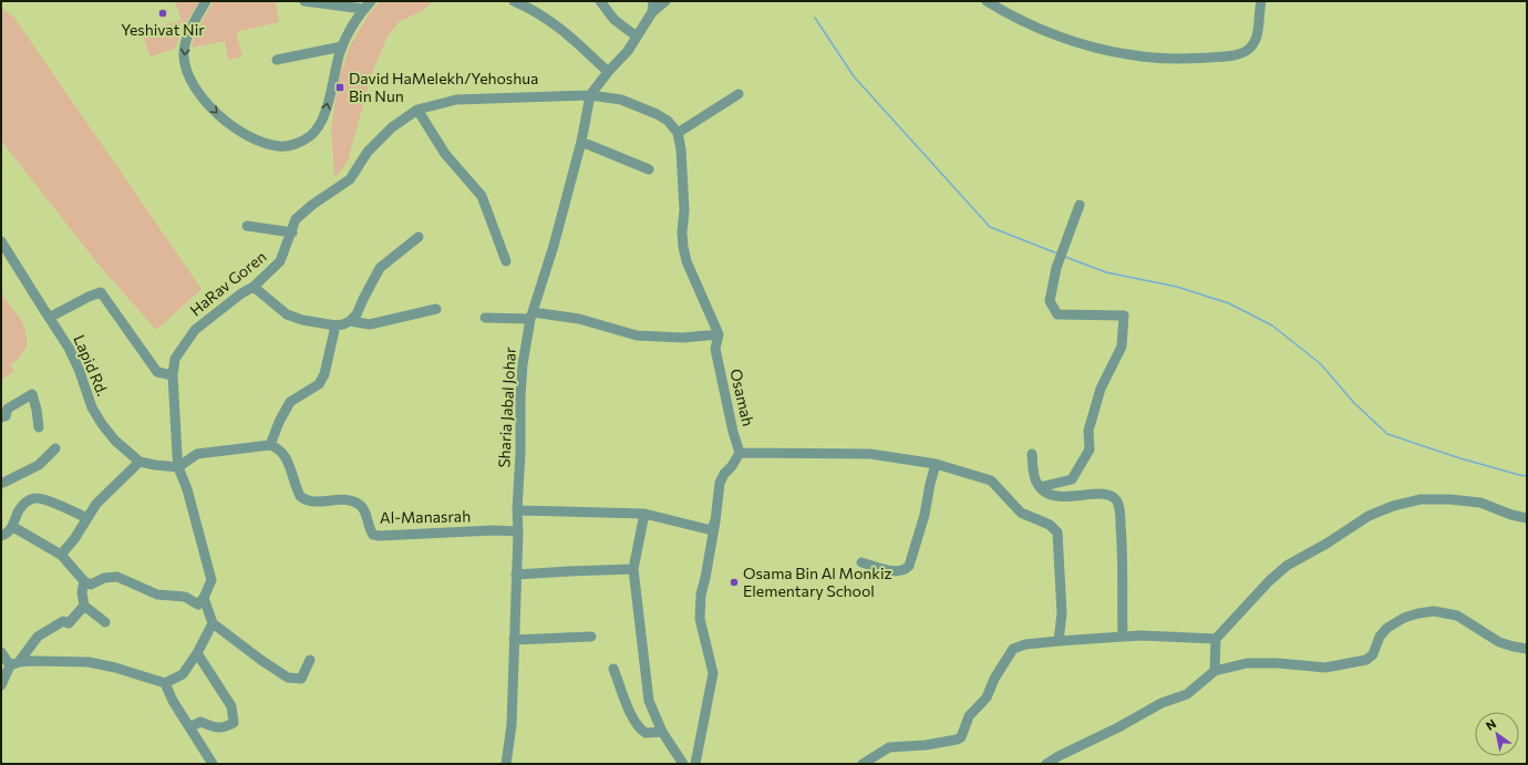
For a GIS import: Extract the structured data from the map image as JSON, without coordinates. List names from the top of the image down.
{
  "streets": {
    "street": [
      "HaRav Goren",
      "Lapid Rd.",
      "Osamah",
      "Sharia Jabal Johar",
      "Al-Manasrah"
    ]
  },
  "crossings": [
    ["HaRav Goren", "Sharia Jabal Johar"],
    ["Sharia Jabal Johar", "Al-Manasrah"]
  ],
  "places": {
    "other": ["Yeshivat Nir", "Osama Bin Al Monkiz Elementary School"],
    "transit": ["David HaMelekh/Yehoshua Bin Nun"]
  },
  "north": "top left"
}
